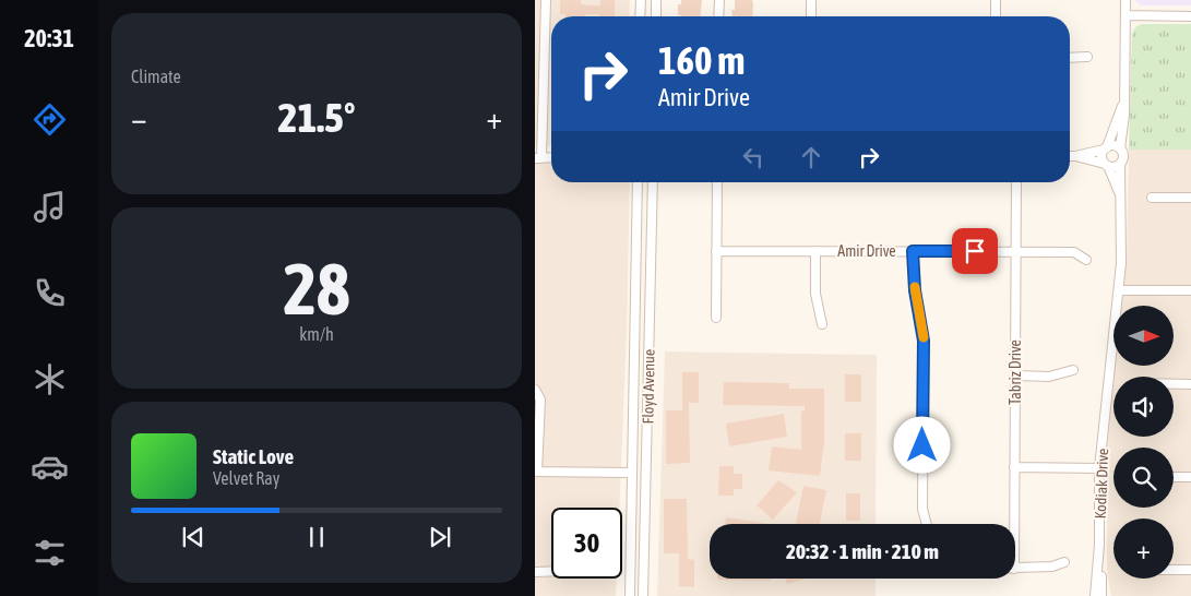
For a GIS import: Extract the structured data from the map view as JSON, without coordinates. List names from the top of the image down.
{
  "streets": {
    "street": [
      "Amir Drive",
      "Tabriz Drive",
      "Floyd Avenue",
      "Kodiak Drive"
    ]
  },
  "crossings": [
    ["Amir Drive", "Tabriz Drive"]
  ],
  "north": "right",
  "page": {
    "tabs": "20:31",
    "tile": [
      "Climate",
      ["28", "km/h"]
    ],
    "turn": ["160 m", "Amir Drive"],
    "heat": ["−", "21.5°", "+"],
    "map_buttons": "+",
    "song": ["Static Love", "Velvet Ray"],
    "limit": "30",
    "trip": "20:32 · 1 min · 210 m"
  }
}
